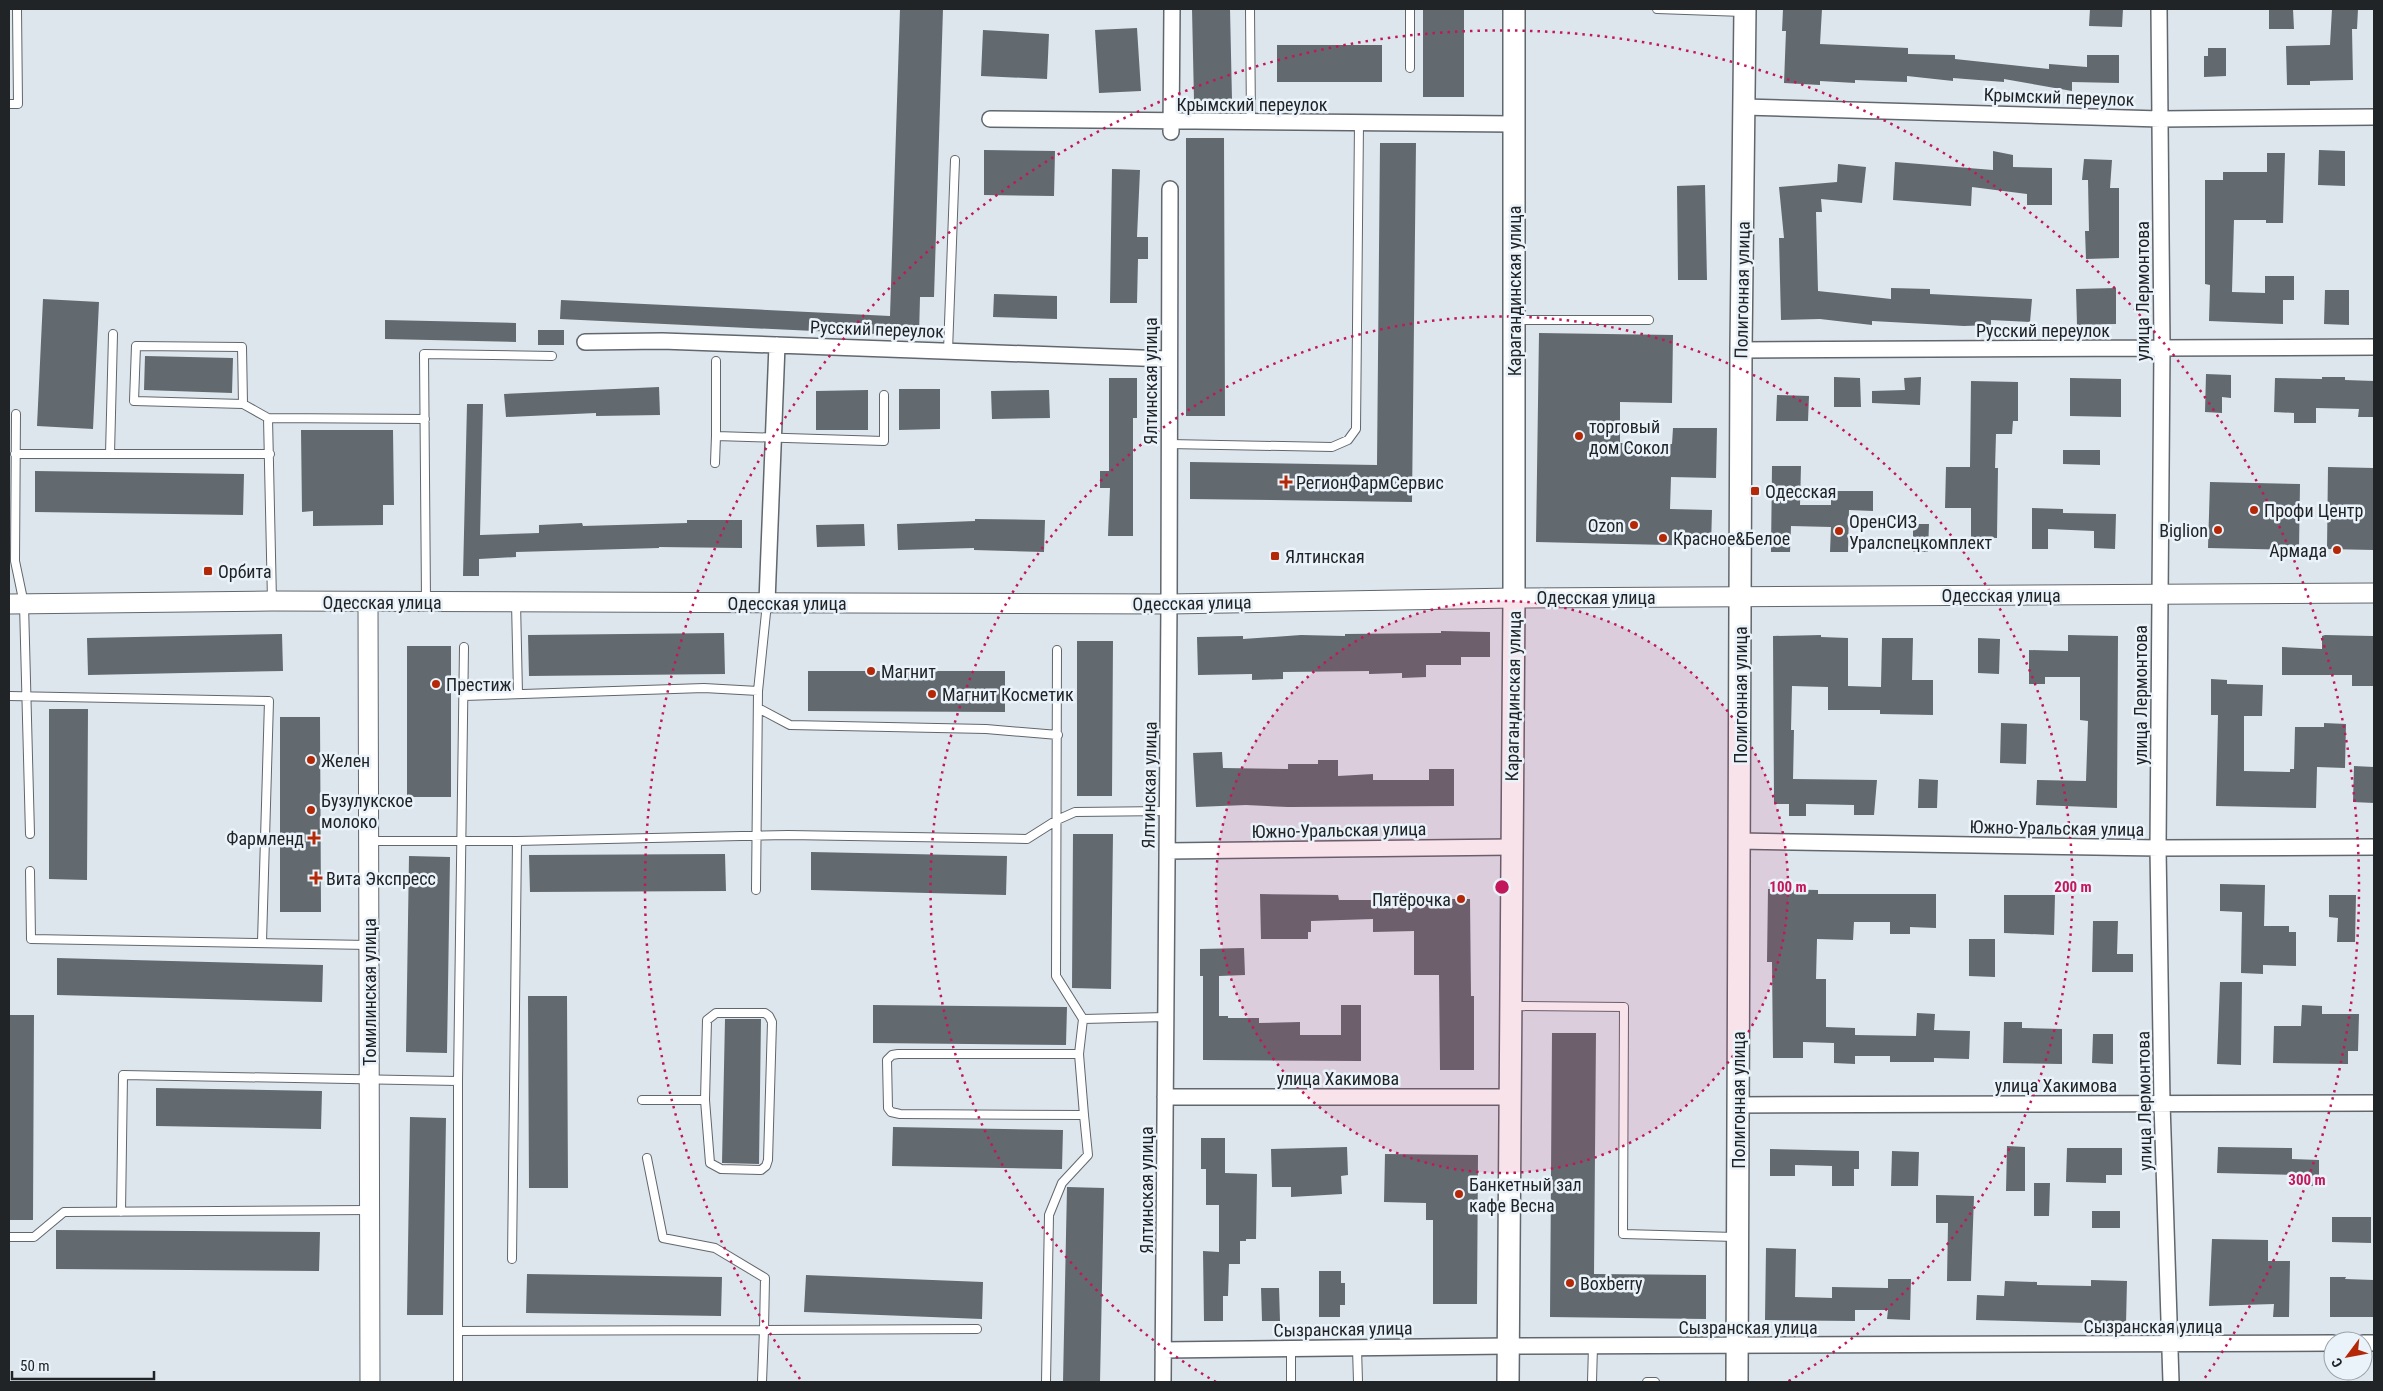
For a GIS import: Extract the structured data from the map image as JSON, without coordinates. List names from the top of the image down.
{
  "streets": {
    "main road": ["Полигонная улица", "Карагандинская улица"],
    "street": [
      "Крымский переулок",
      "улица Лермонтова",
      "Русский переулок",
      "Ялтинская улица",
      "Одесская улица",
      "Южно-Уральская улица",
      "Томилинская улица",
      "улица Хакимова",
      "Сызранская улица"
    ]
  },
  "crossings": [
    ["Крымский переулок", "Полигонная улица"],
    ["Крымский переулок", "Карагандинская улица"],
    ["Крымский переулок", "улица Лермонтова"],
    ["Полигонная улица", "Русский переулок"],
    ["Полигонная улица", "Одесская улица"],
    ["Полигонная улица", "Южно-Уральская улица"],
    ["Полигонная улица", "улица Хакимова"],
    ["Полигонная улица", "Сызранская улица"],
    ["Карагандинская улица", "Одесская улица"],
    ["Карагандинская улица", "Южно-Уральская улица"],
    ["Карагандинская улица", "улица Хакимова"],
    ["Карагандинская улица", "Сызранская улица"],
    ["улица Лермонтова", "Русский переулок"],
    ["улица Лермонтова", "Одесская улица"],
    ["улица Лермонтова", "Южно-Уральская улица"],
    ["улица Лермонтова", "улица Хакимова"],
    ["улица Лермонтова", "Сызранская улица"],
    ["Русский переулок", "Ялтинская улица"],
    ["Ялтинская улица", "Одесская улица"],
    ["Ялтинская улица", "Южно-Уральская улица"],
    ["Ялтинская улица", "улица Хакимова"],
    ["Ялтинская улица", "Сызранская улица"],
    ["Одесская улица", "Томилинская улица"]
  ],
  "places": {
    "other": [
      "торговый дом Сокол",
      "Профи Центр",
      "Ozon",
      "Biglion",
      "ОренСИЗ Уралспецкомплект",
      "Красное&Белое",
      "Армада",
      "Магнит",
      "Престиж",
      "Магнит Косметик",
      "Желен",
      "Бузулукское молоко",
      "Пятёрочка",
      "Банкетный зал кафе Весна",
      "Boxberry"
    ],
    "health": ["РегионФармСервис", "Фармленд", "Вита Экспресс"],
    "transit": ["Одесская", "Ялтинская", "Орбита"]
  },
  "scale_bar": "50 m",
  "north": "bottom left",
  "rings": ["100 m", "200 m", "300 m"]
}
